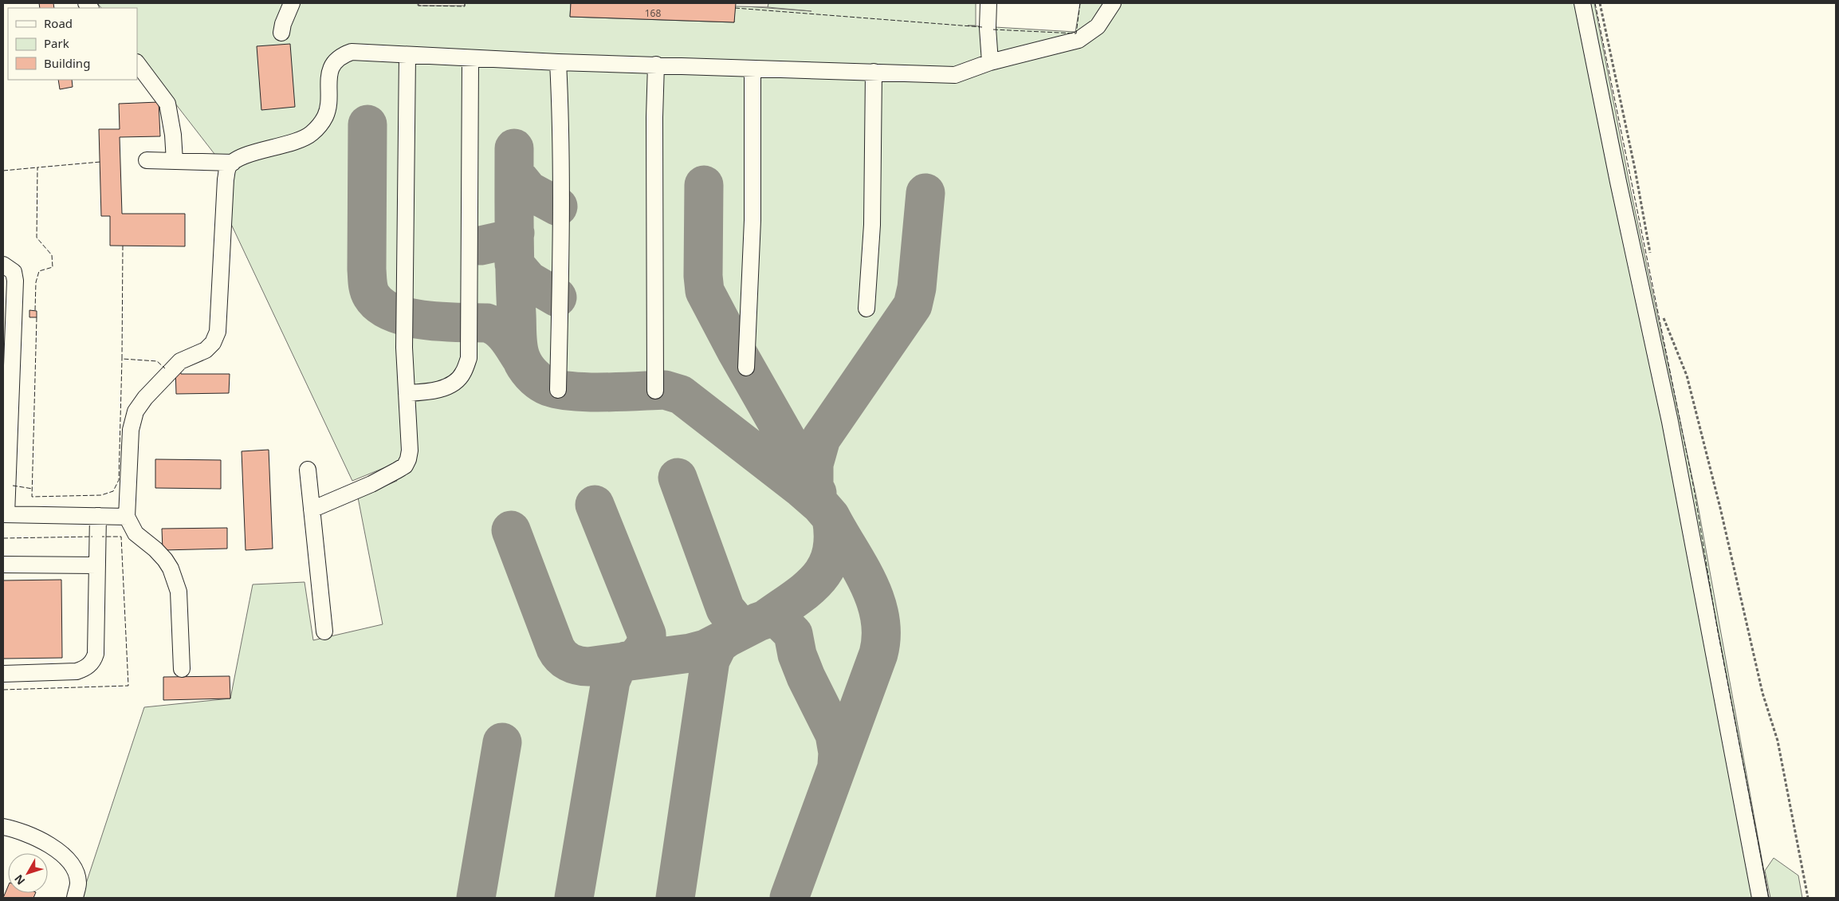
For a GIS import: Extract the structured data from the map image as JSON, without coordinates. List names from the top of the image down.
{
  "house_numbers": ["168"],
  "legend": ["Road", "Park", "Building"],
  "north": "bottom left"
}
